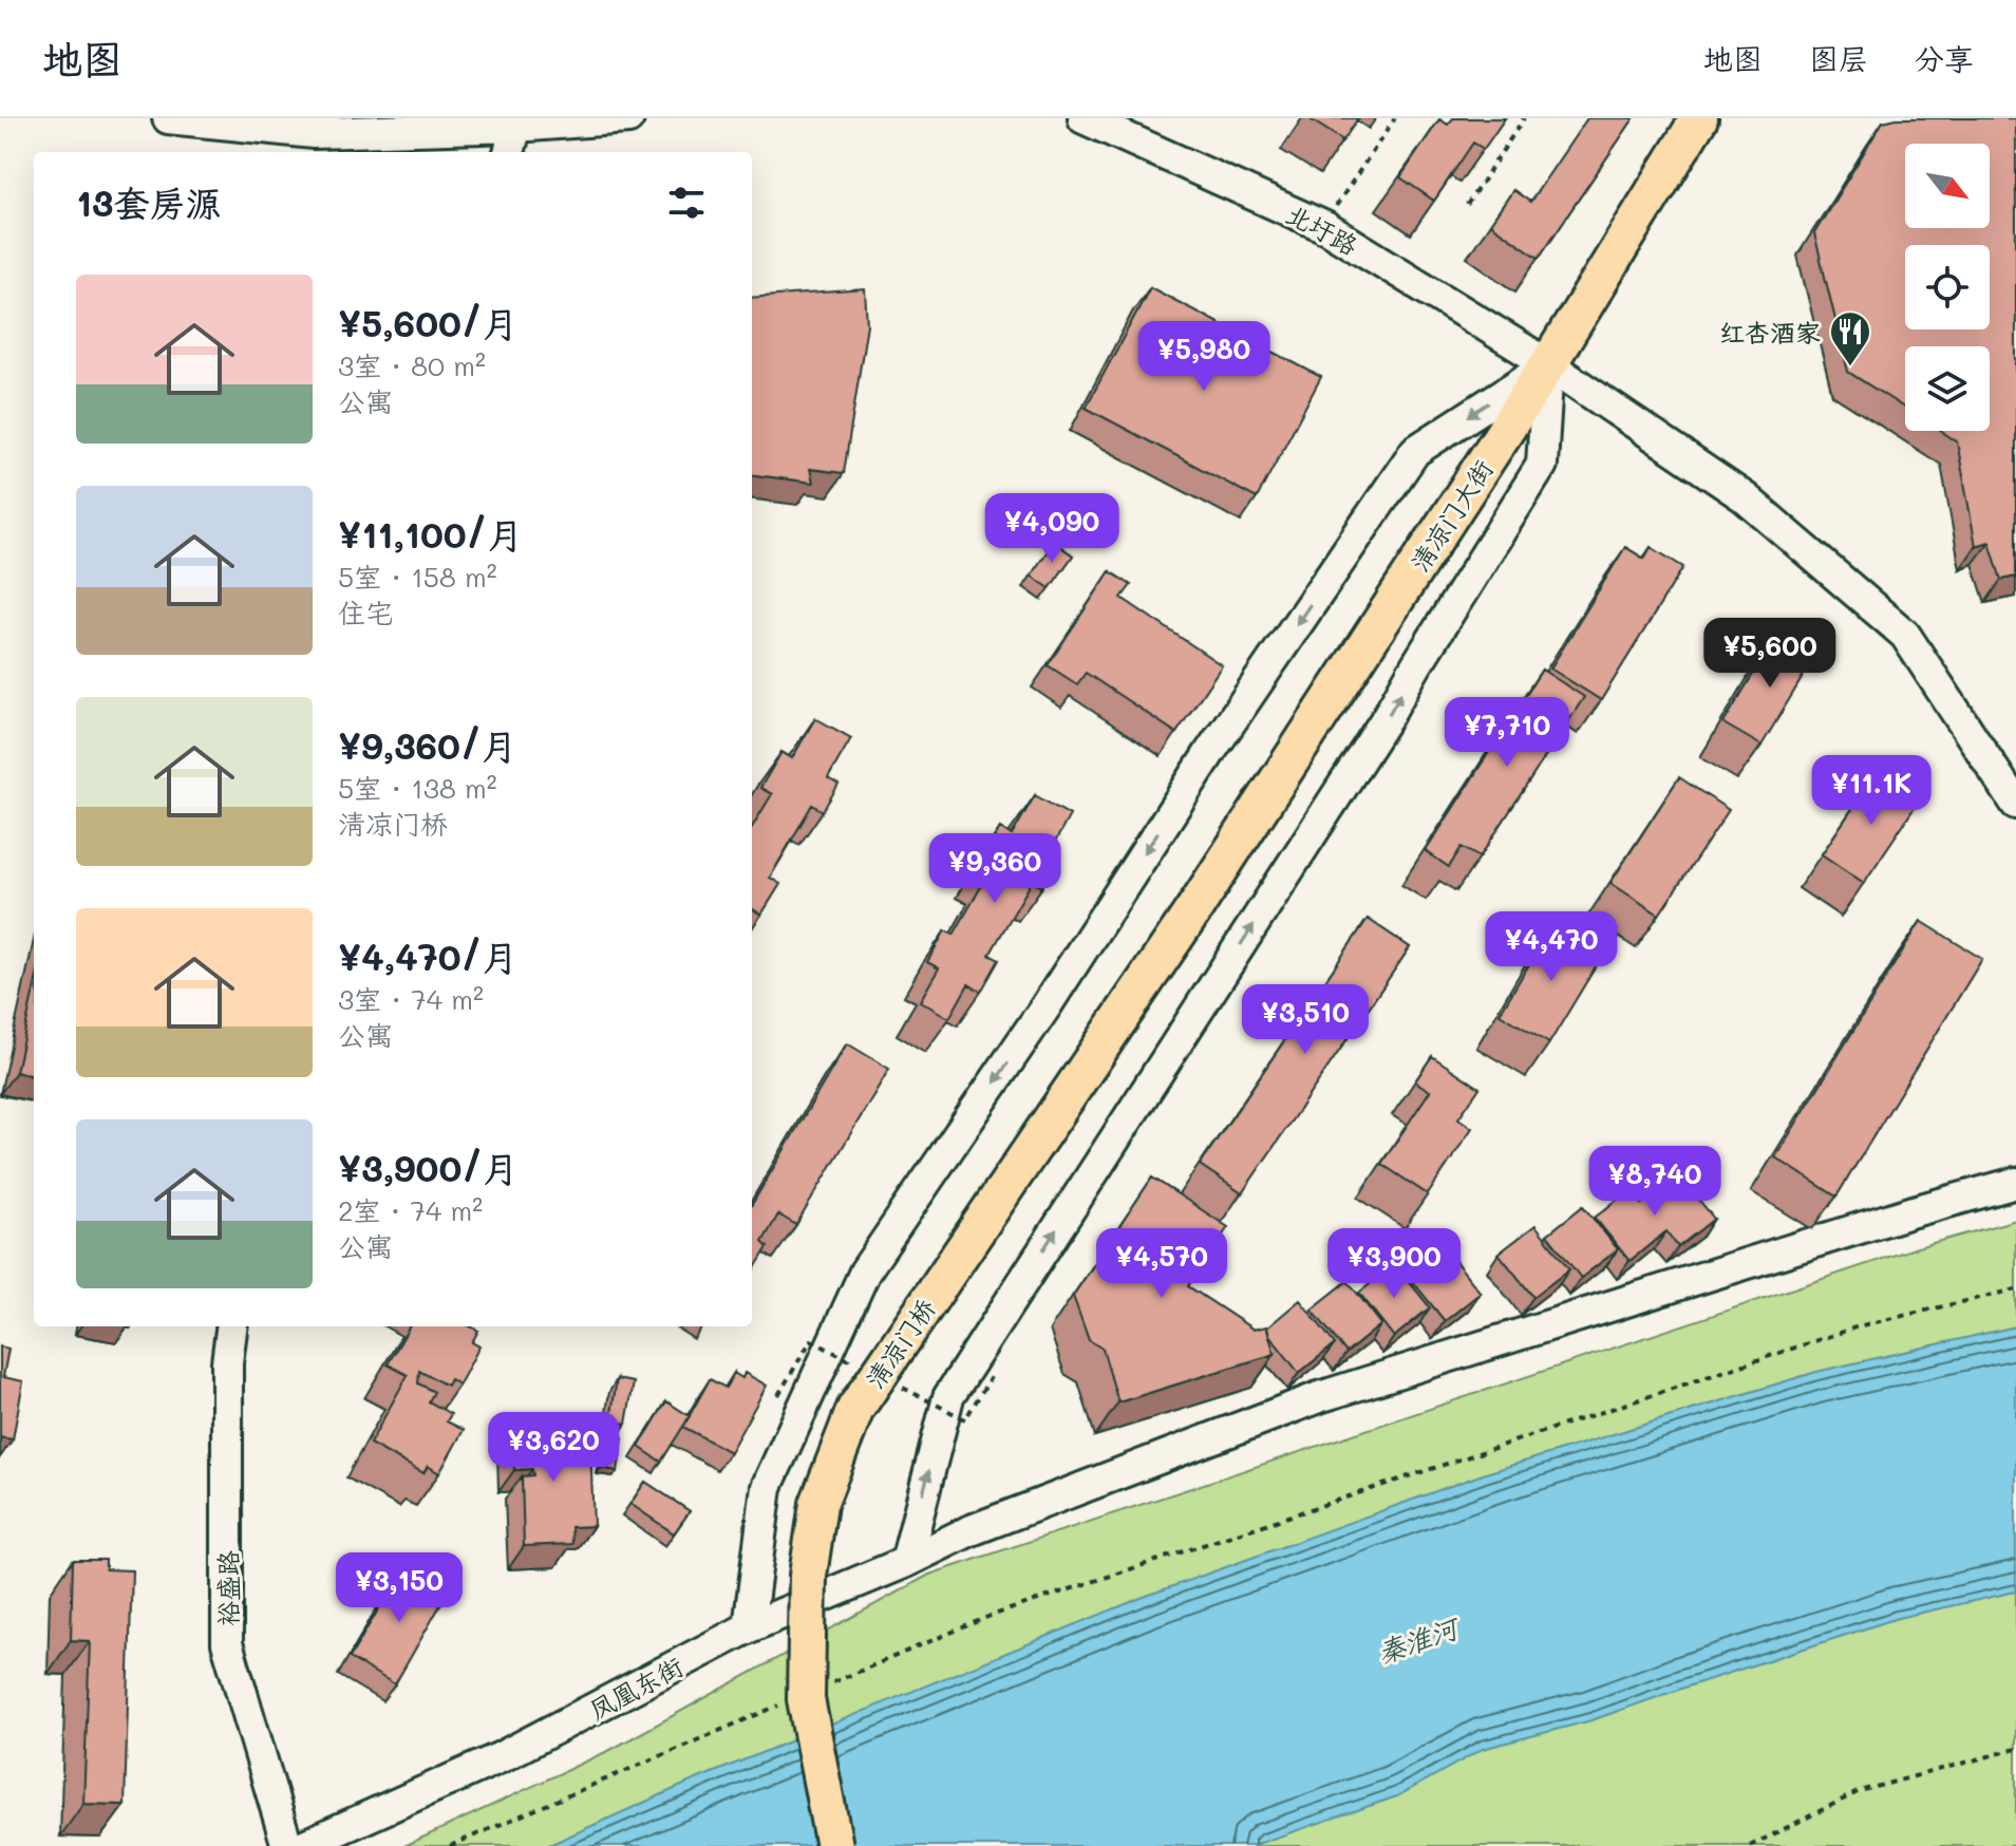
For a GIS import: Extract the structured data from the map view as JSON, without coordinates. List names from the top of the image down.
{
  "streets": {
    "main road": ["清凉门大街", "清凉门桥"],
    "street": ["北圩路", "裕盛路", "凤凰东街"]
  },
  "crossings": [
    ["北圩路", "清凉门大街"],
    ["清凉门大街", "清凉门桥"]
  ],
  "water": ["秦淮河"],
  "places": {
    "restaurant": ["红杏酒家"]
  },
  "north": "bottom right",
  "page": {
    "header": "地图",
    "nav": ["地图", "图层", "分享"],
    "heading": "13套房源",
    "list": [
      {
        "name": "¥5,600/月",
        "note": "3室 · 80 m² · 公寓"
      },
      {
        "name": "¥11,100/月",
        "note": "5室 · 158 m² · 住宅"
      },
      {
        "name": "¥9,360/月",
        "note": "5室 · 138 m² · 清凉门桥"
      },
      {
        "name": "¥4,470/月",
        "note": "3室 · 74 m² · 公寓"
      },
      {
        "name": "¥3,900/月",
        "note": "2室 · 74 m² · 公寓"
      }
    ],
    "price": [
      "¥5,980",
      "¥4,090",
      "¥5,600",
      "¥7,710",
      "¥11.1K",
      "¥9,360",
      "¥4,470",
      "¥3,510",
      "¥8,740",
      "¥4,570",
      "¥3,900",
      "¥3,620",
      "¥3,150"
    ]
  }
}
